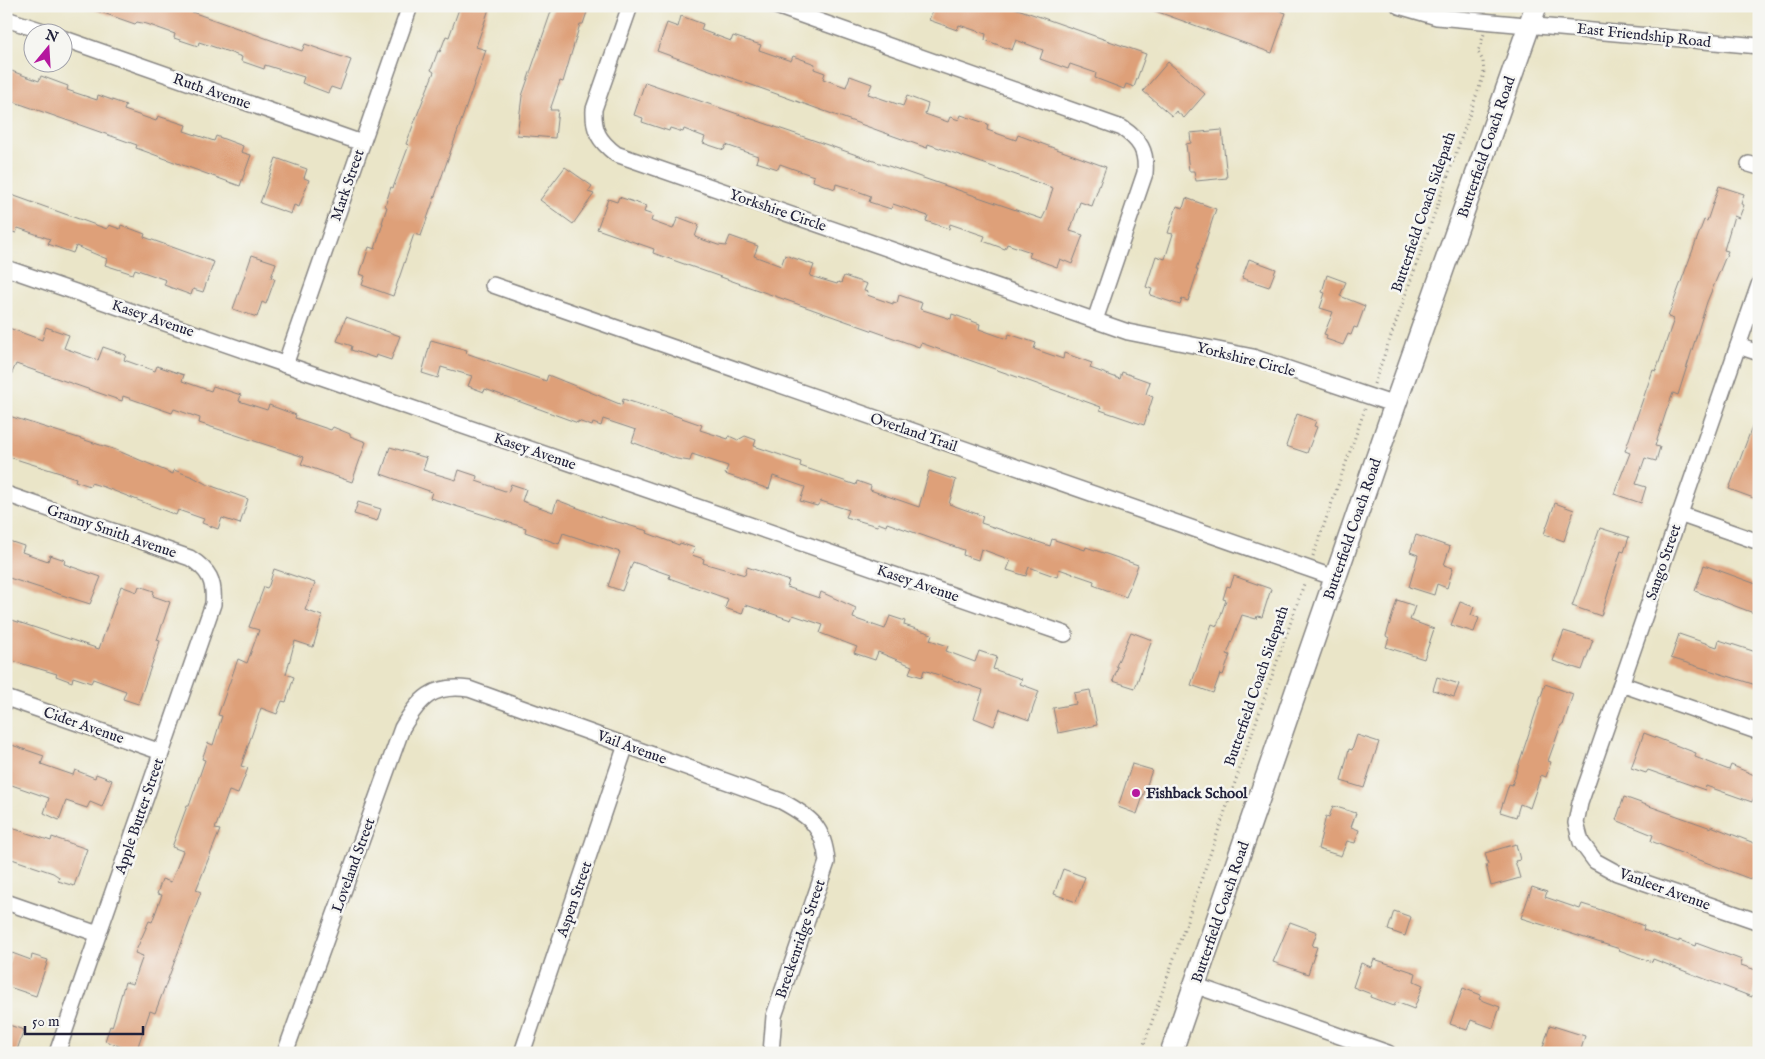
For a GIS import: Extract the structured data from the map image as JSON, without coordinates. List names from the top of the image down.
{
  "streets": {
    "main road": ["Butterfield Coach Road"],
    "street": [
      "East Friendship Road",
      "Ruth Avenue",
      "Mark Street",
      "Yorkshire Circle",
      "Kasey Avenue",
      "Overland Trail",
      "Granny Smith Avenue",
      "Sango Street",
      "Cider Avenue",
      "Vail Avenue",
      "Apple Butter Street",
      "Loveland Street",
      "Vanleer Avenue",
      "Aspen Street",
      "Breckenridge Street"
    ],
    "path": ["Butterfield Coach Sidepath"]
  },
  "crossings": [
    ["East Friendship Road", "Butterfield Coach Road"],
    ["Ruth Avenue", "Mark Street"],
    ["Butterfield Coach Road", "Yorkshire Circle"],
    ["Butterfield Coach Road", "Overland Trail"],
    ["Mark Street", "Kasey Avenue"],
    ["Granny Smith Avenue", "Apple Butter Street"],
    ["Sango Street", "Vanleer Avenue"],
    ["Cider Avenue", "Apple Butter Street"],
    ["Vail Avenue", "Loveland Street"],
    ["Vail Avenue", "Aspen Street"],
    ["Vail Avenue", "Breckenridge Street"]
  ],
  "places": ["Fishback School"],
  "scale_bar": "50 m",
  "north": "top"
}
